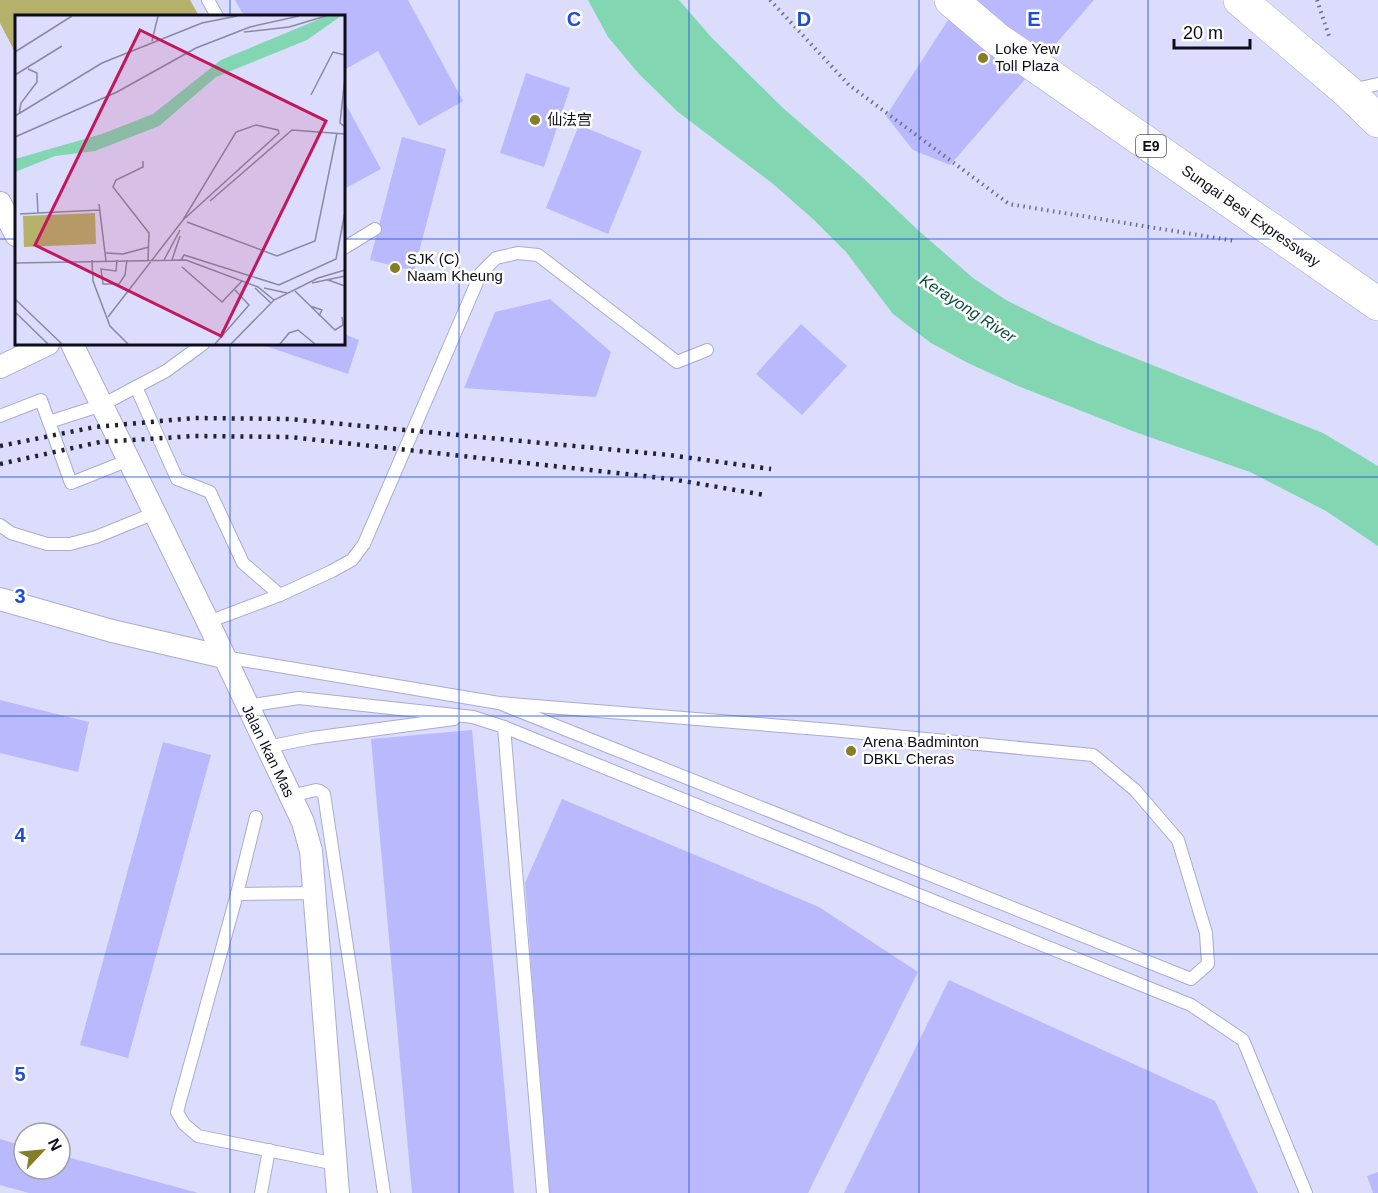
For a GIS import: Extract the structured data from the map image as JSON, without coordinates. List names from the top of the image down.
{
  "streets": {
    "highway": ["E9", "Sungai Besi Expressway"],
    "street": ["Jalan Ikan Mas"]
  },
  "water": ["Kerayong River"],
  "places": [
    "Loke Yew Toll Plaza",
    "仙法宫",
    "SJK (C) Naam Kheung",
    "Arena Badminton DBKL Cheras"
  ],
  "scale_bar": "20 m",
  "north": "top right",
  "grid": {
    "columns": ["C", "D", "E"],
    "rows": ["3", "4", "5"]
  }
}
